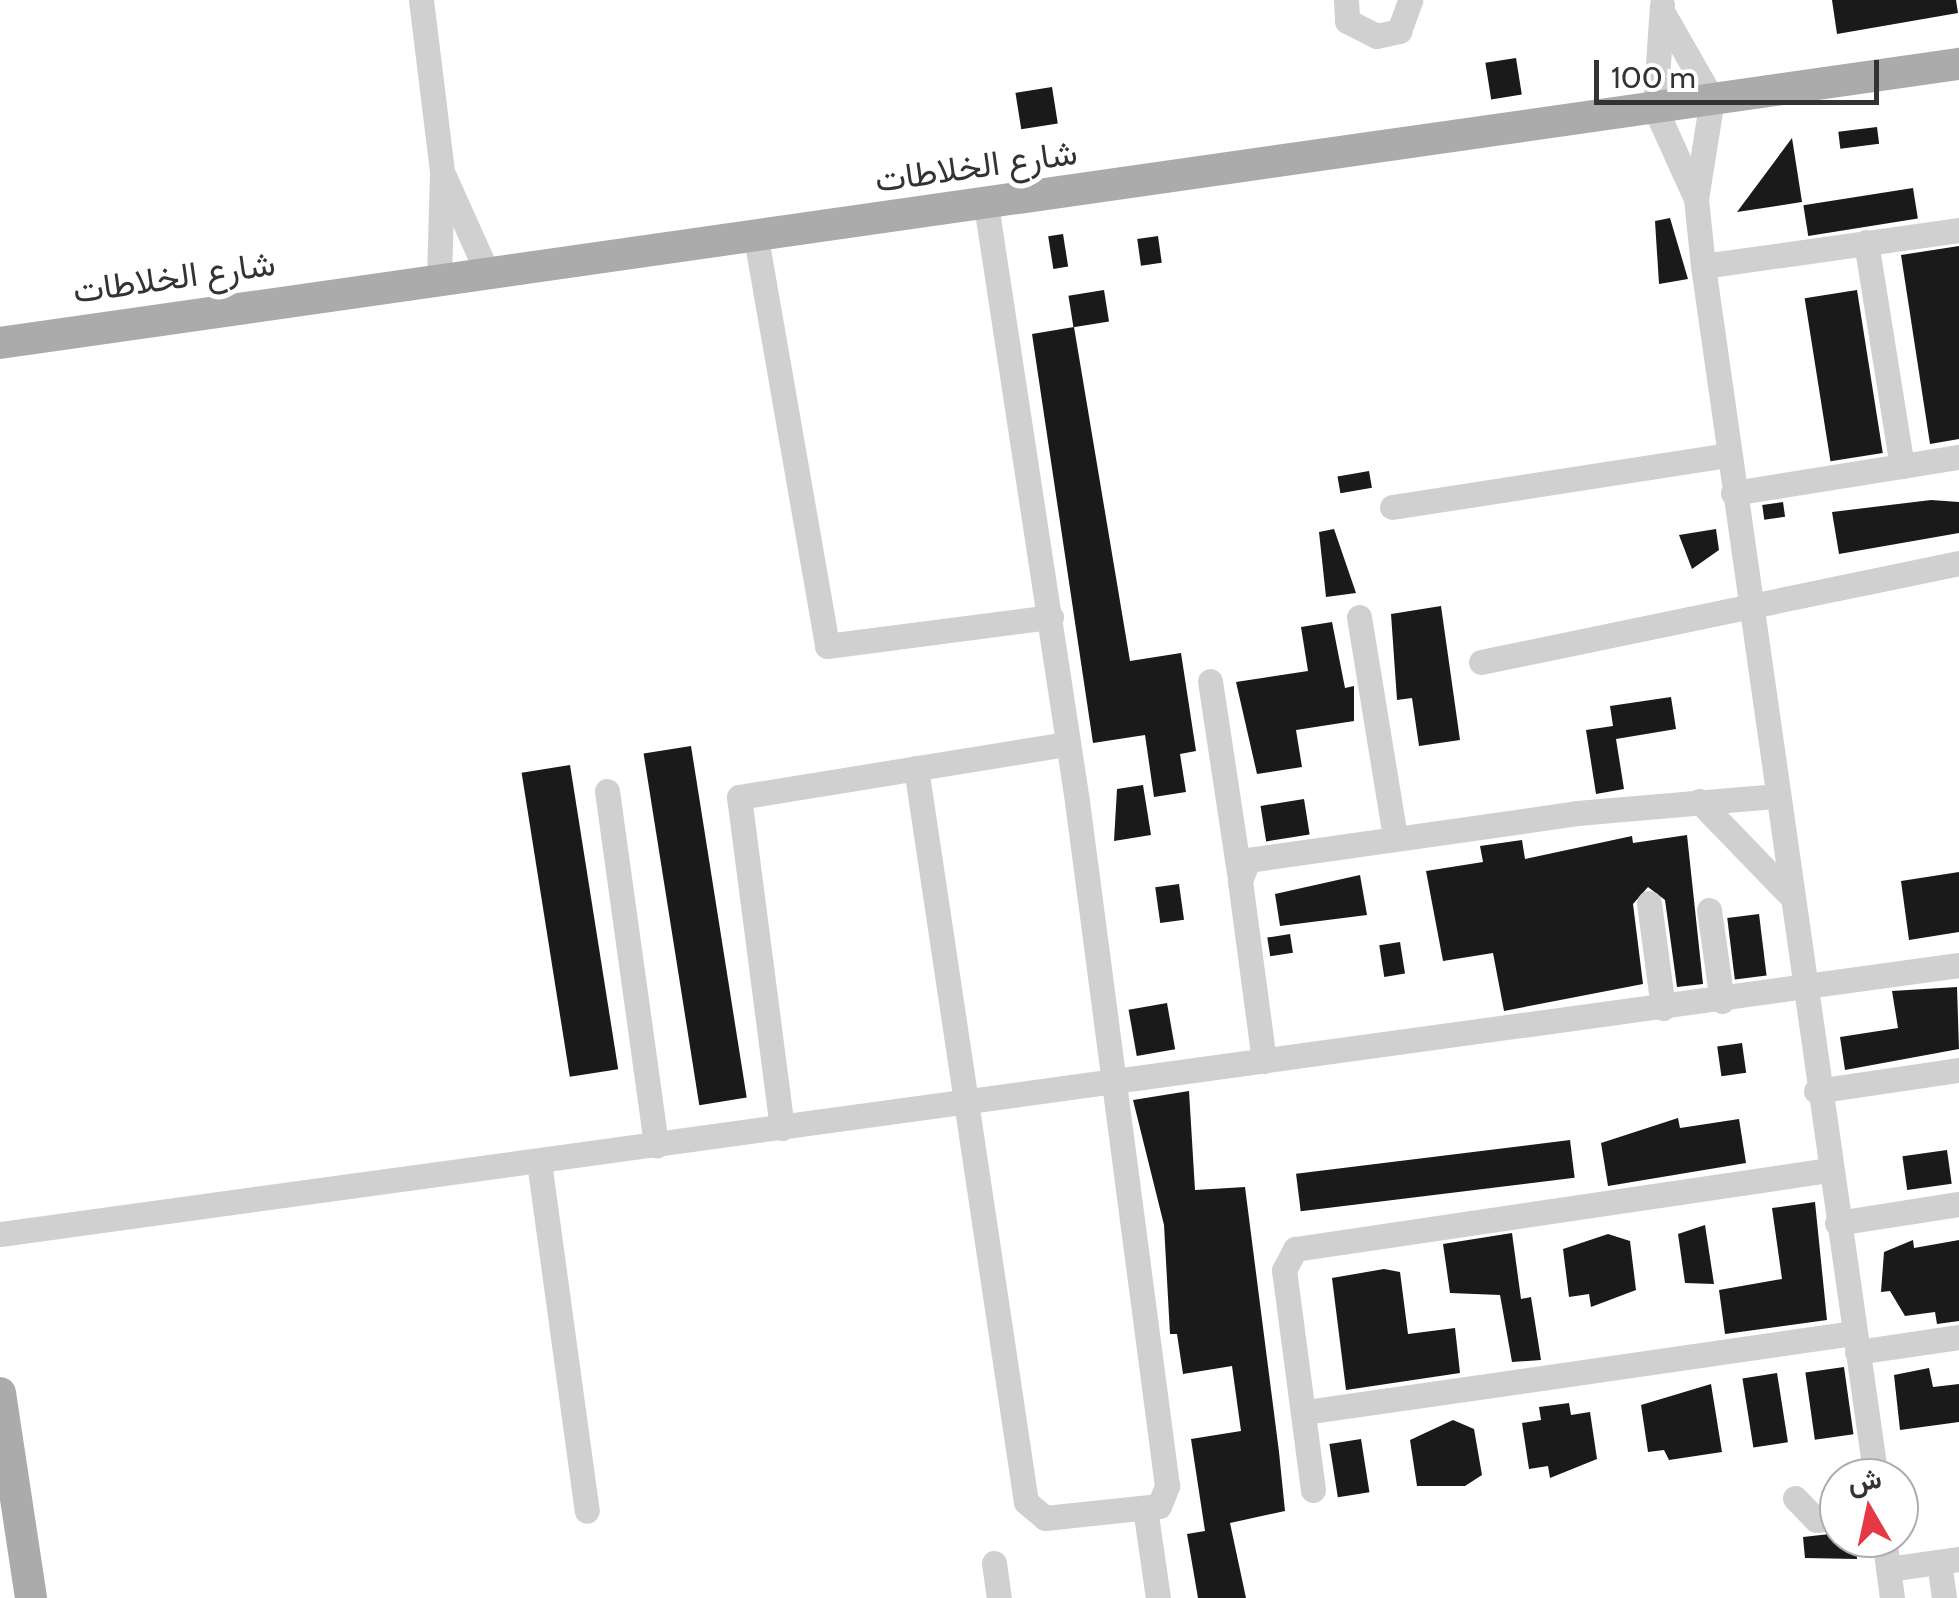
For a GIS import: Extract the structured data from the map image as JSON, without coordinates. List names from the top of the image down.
{
  "streets": {
    "main road": ["شارع الخلاطات"]
  },
  "scale_bar": "100 m",
  "north": "top"
}
